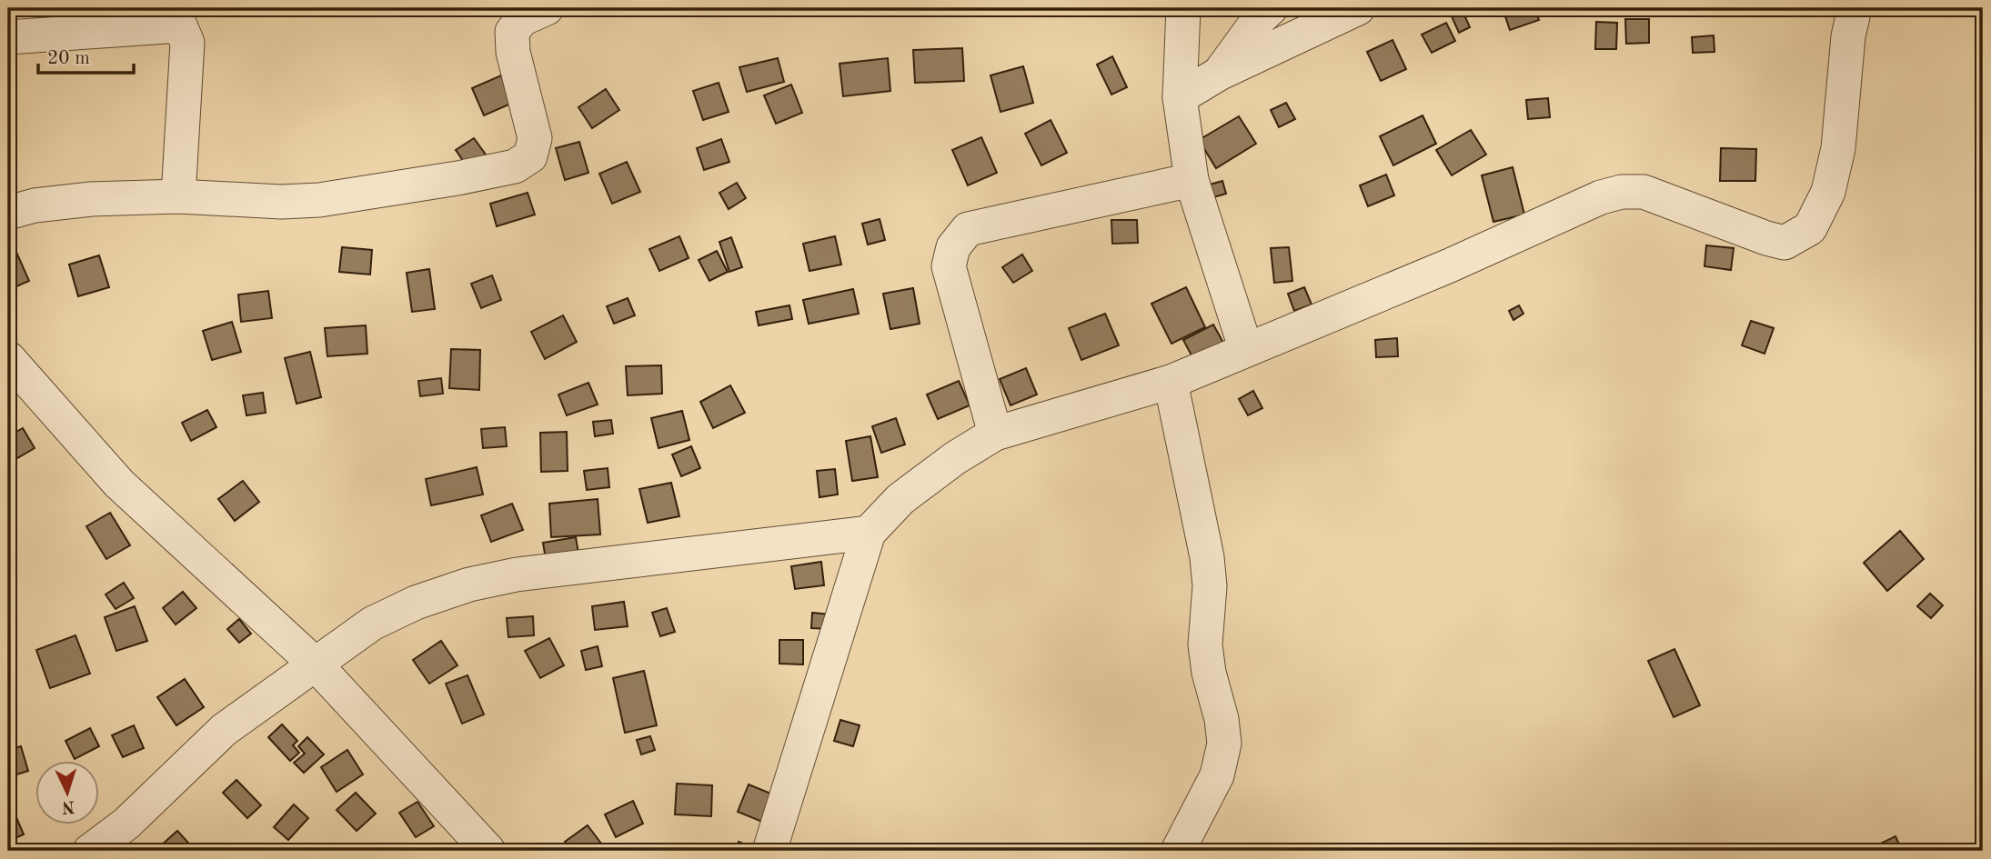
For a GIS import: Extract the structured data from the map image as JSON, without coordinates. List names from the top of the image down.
{
  "scale_bar": "20 m",
  "north": "bottom"
}
